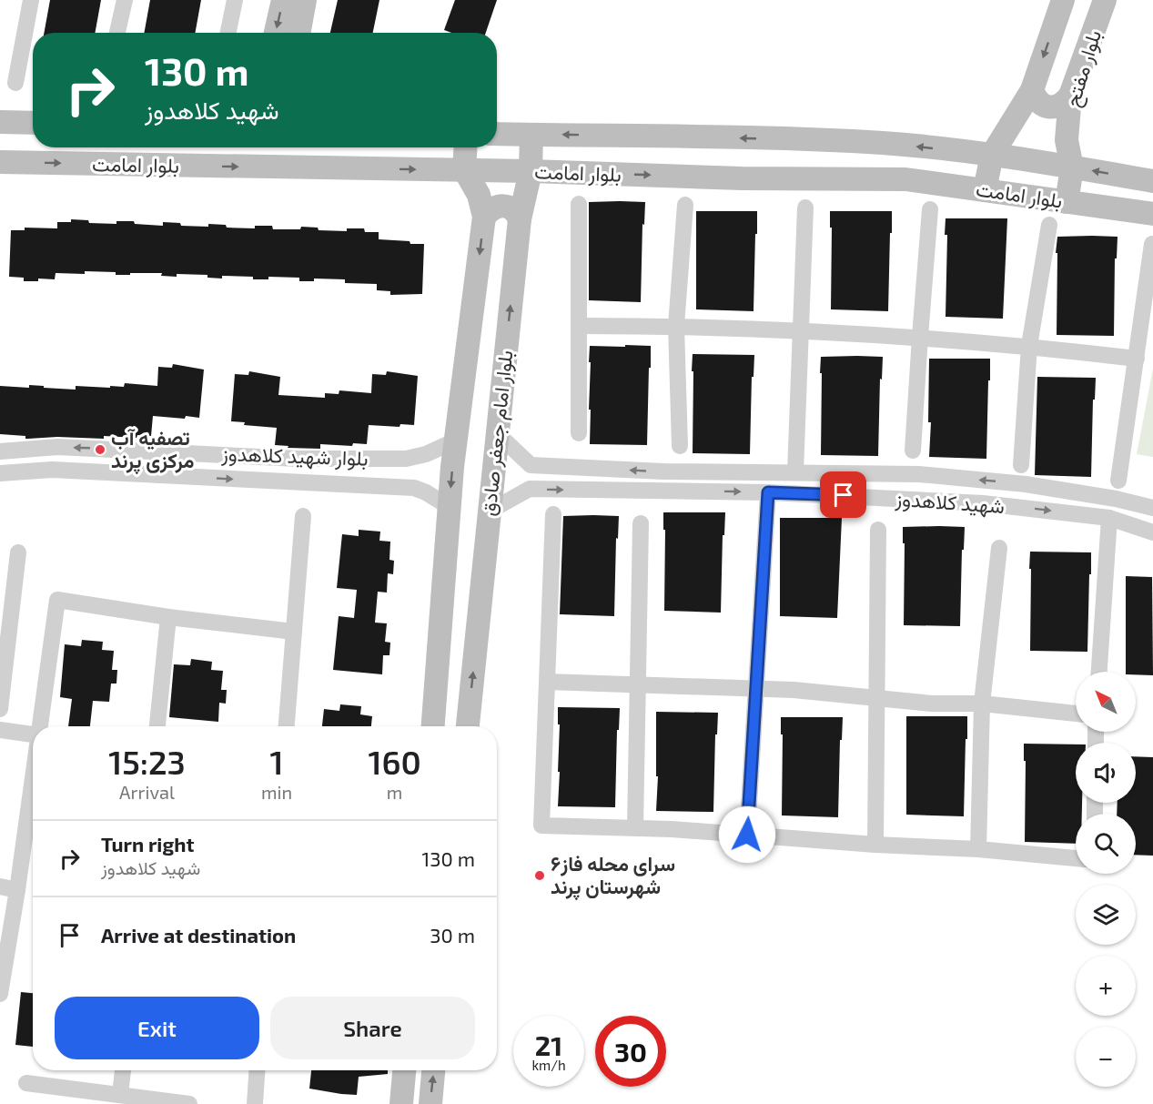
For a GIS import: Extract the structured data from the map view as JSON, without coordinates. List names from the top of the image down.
{
  "streets": {
    "street": [
      "بلوار مفتح",
      "بلوار امامت",
      "بلوار امام جعفر صادق",
      "بلوار شهید کلاهدوز",
      "شهید کلاهدوز"
    ]
  },
  "crossings": [
    ["بلوار مفتح", "بلوار امامت"],
    ["بلوار امامت", "بلوار امام جعفر صادق"],
    ["بلوار امام جعفر صادق", "بلوار شهید کلاهدوز"],
    ["بلوار امام جعفر صادق", "شهید کلاهدوز"]
  ],
  "places": ["تصفیه آب مرکزی پرند", "سرای محله فاز۶ شهرستان پرند"],
  "north": "top left",
  "page": {
    "turn": ["130 m", "شهید کلاهدوز"],
    "map_buttons": ["+", "−"],
    "eta": [
      "15:23",
      "Arrival",
      "1",
      "min",
      "160",
      "m"
    ],
    "list": [
      {
        "name": "Turn right",
        "note": "شهید کلاهدوز",
        "value": "130 m"
      },
      {
        "name": "Arrive at destination",
        "value": "30 m"
      }
    ],
    "buttons": ["Exit", "Share"],
    "speed": "21 km/h",
    "limit": "30"
  }
}
